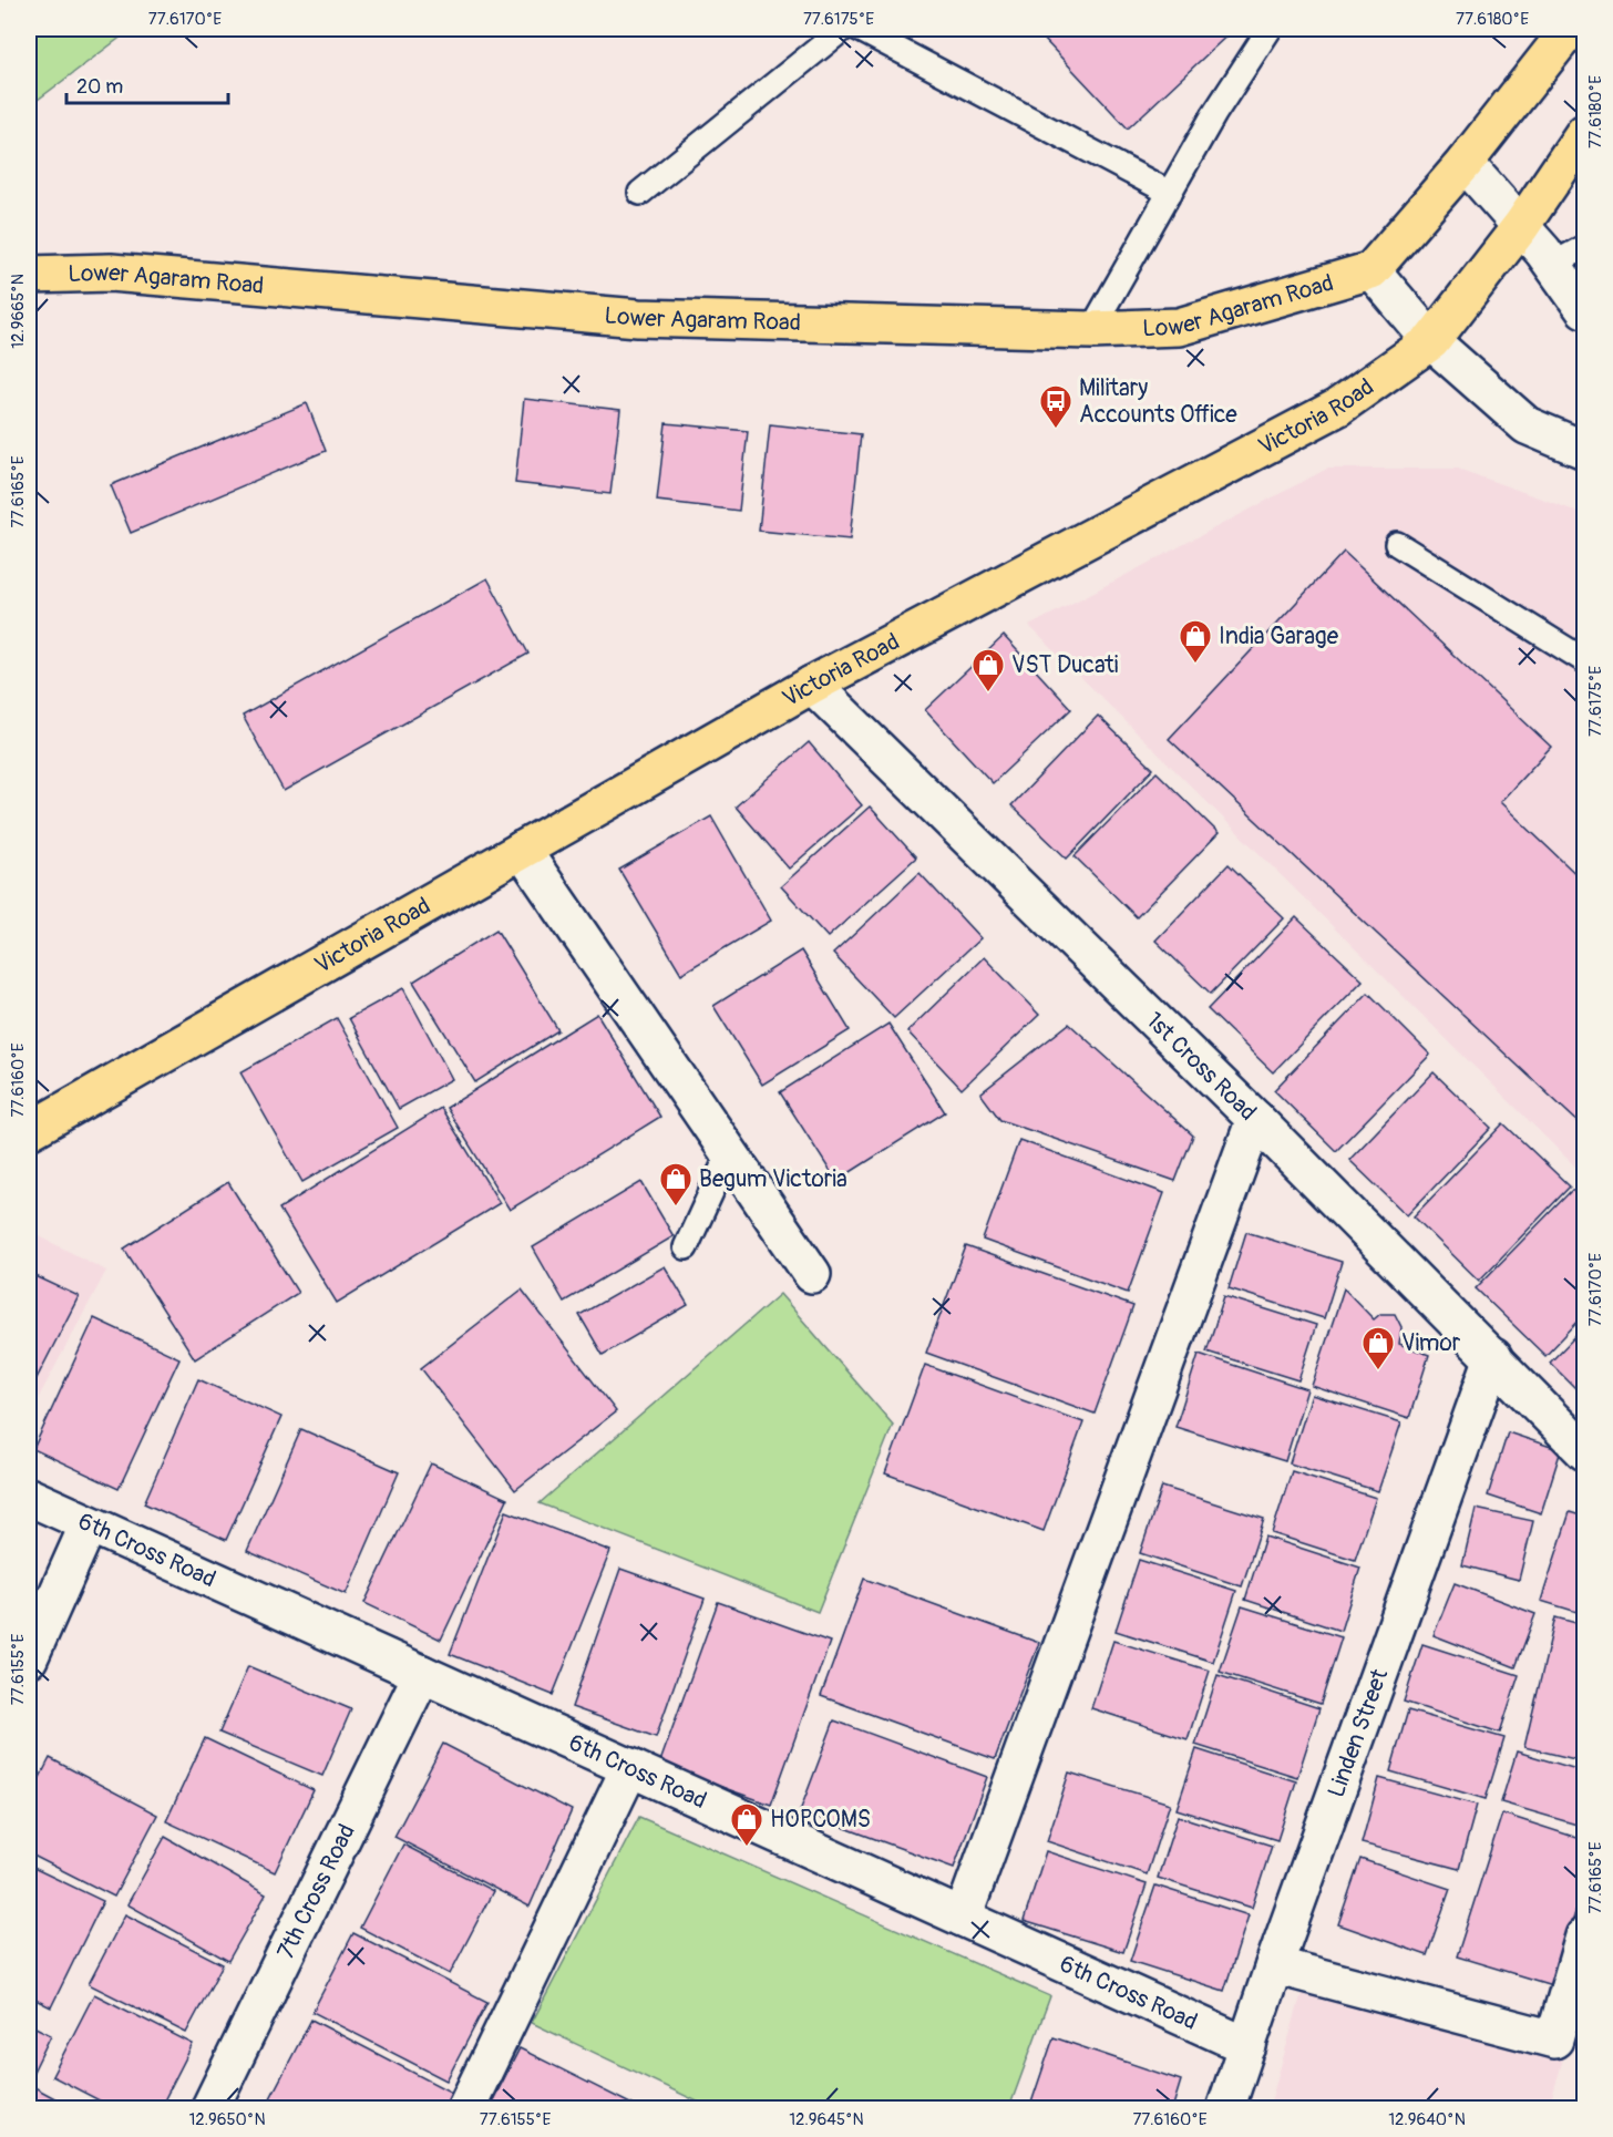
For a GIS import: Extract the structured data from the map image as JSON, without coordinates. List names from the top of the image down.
{
  "streets": {
    "main road": ["Lower Agaram Road", "Victoria Road"],
    "street": [
      "1st Cross Road",
      "6th Cross Road",
      "Linden Street",
      "7th Cross Road"
    ]
  },
  "crossings": [
    ["Victoria Road", "1st Cross Road"],
    ["1st Cross Road", "Linden Street"],
    ["6th Cross Road", "Linden Street"],
    ["6th Cross Road", "7th Cross Road"]
  ],
  "places": {
    "bus stop": ["Military Accounts Office"],
    "shop": [
      "India Garage",
      "VST Ducati",
      "Begum Victoria",
      "Vimor",
      "HOPCOMS"
    ]
  },
  "scale_bar": "20 m",
  "coordinates": [
    "77.6170°E",
    "77.6175°E",
    "77.6180°E",
    "12.9665°N",
    "77.6165°E",
    "77.6160°E",
    "77.6155°E",
    "12.9650°N",
    "12.9645°N",
    "12.9640°N"
  ]
}
